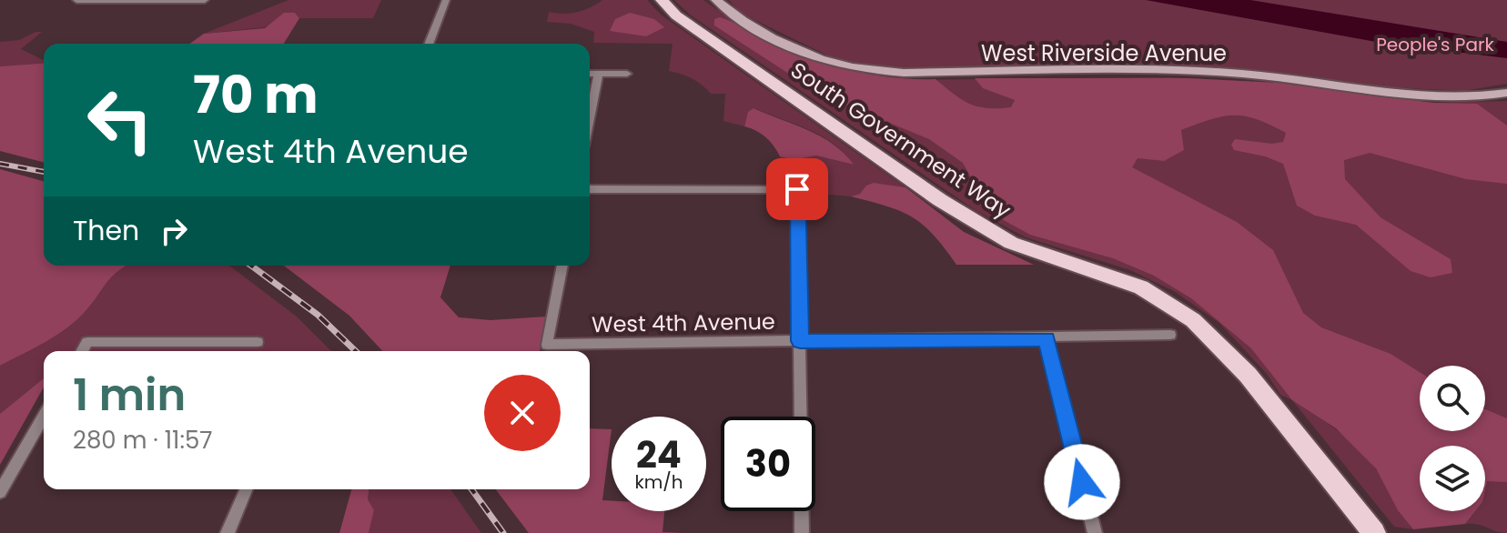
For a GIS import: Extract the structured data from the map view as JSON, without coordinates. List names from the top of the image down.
{
  "streets": {
    "main road": ["West Riverside Avenue", "South Government Way"],
    "street": ["West 4th Avenue"]
  },
  "parks": ["People's Park"],
  "page": {
    "turn": ["70 m", "West 4th Avenue"],
    "then": "Then",
    "heading": ["1 min", "280 m · 11:57"],
    "speed": "24 km/h",
    "limit": "30"
  }
}
